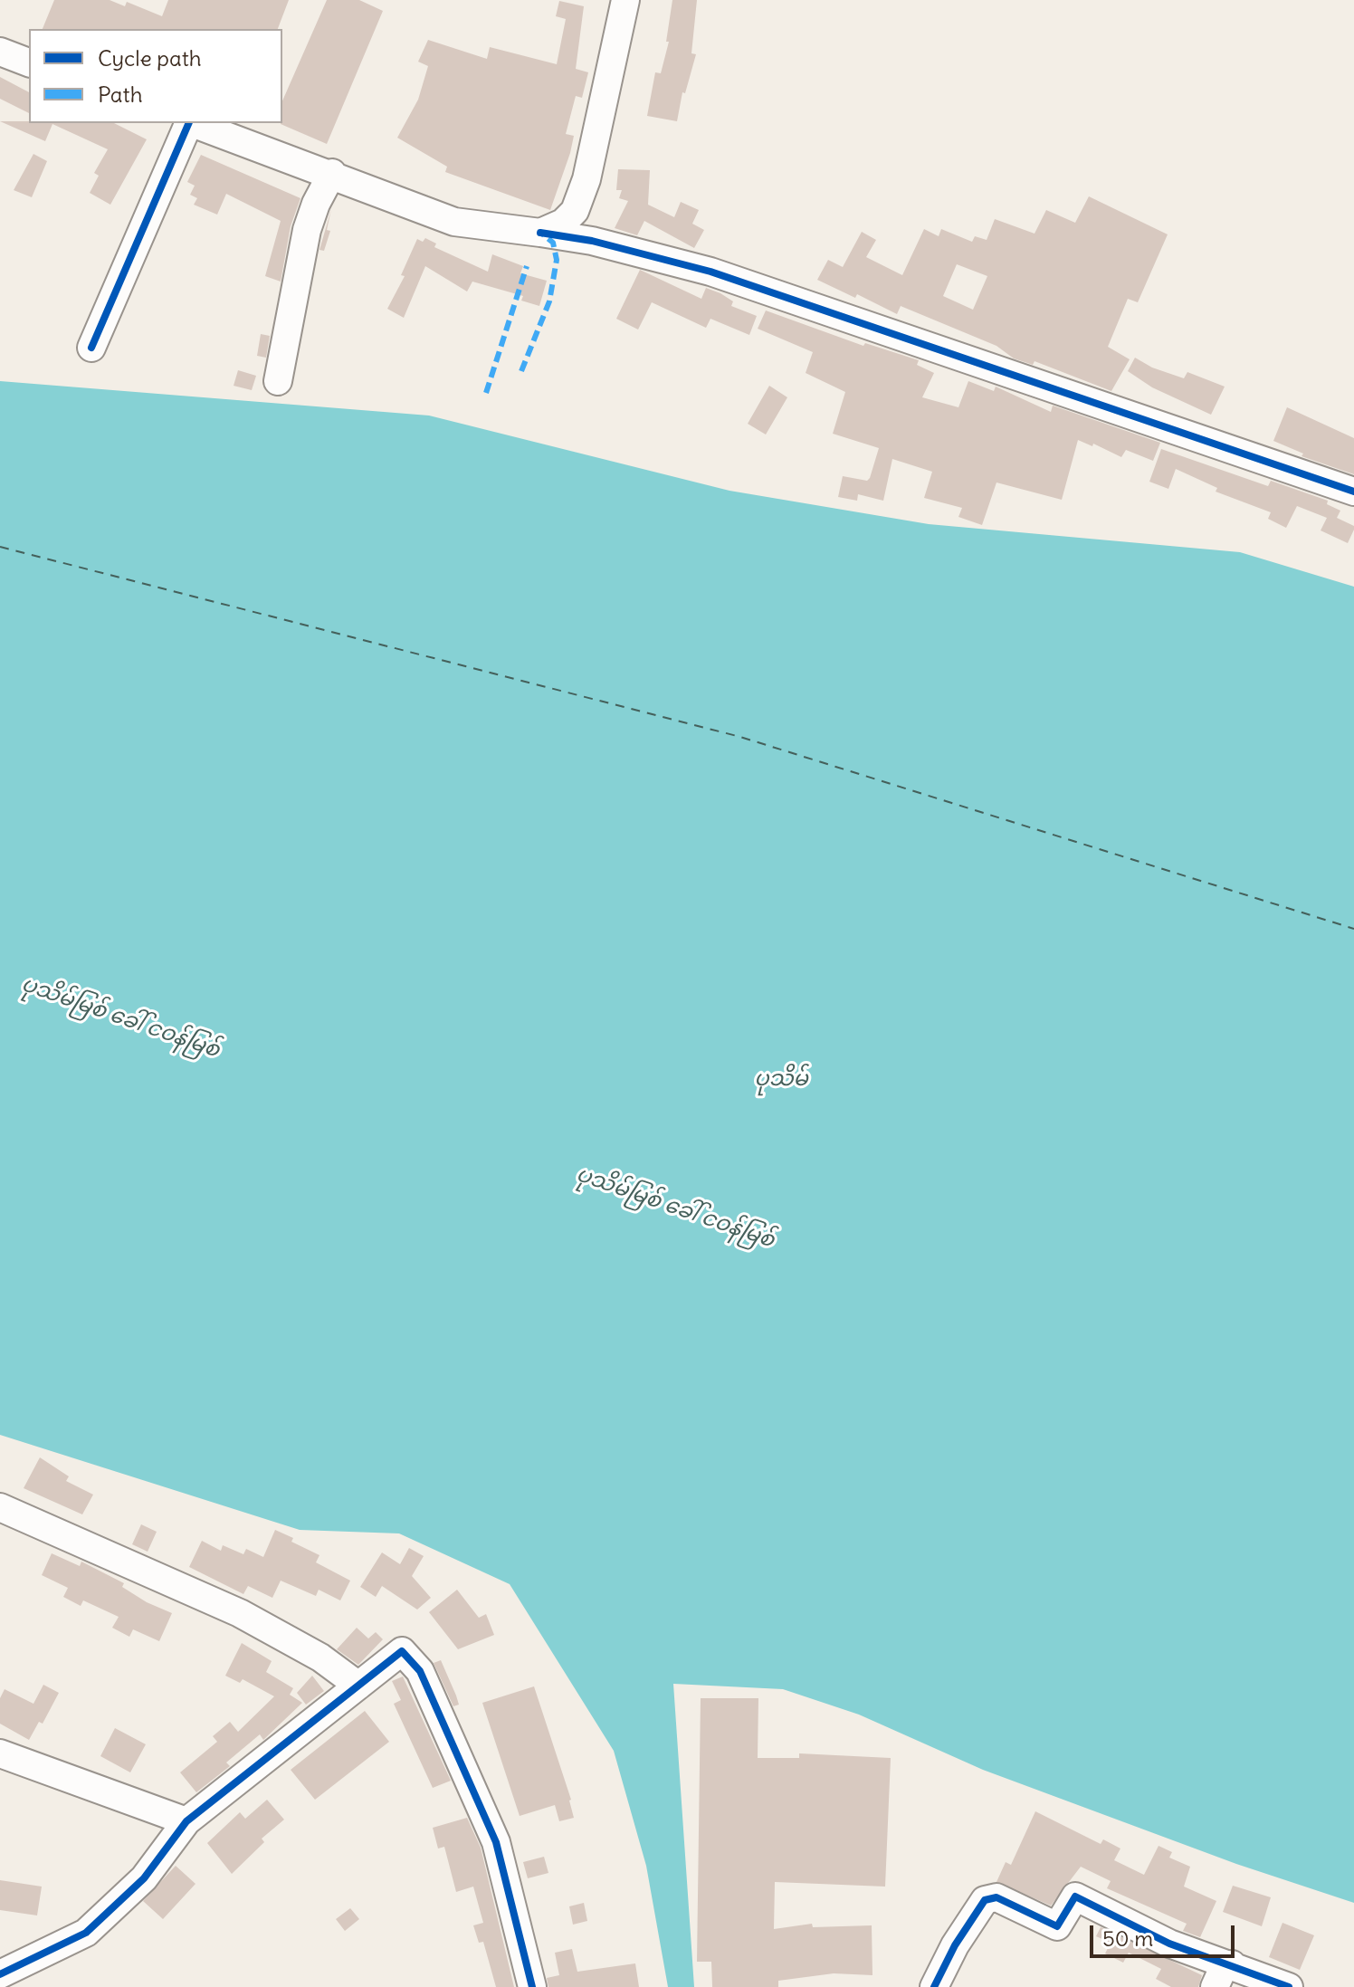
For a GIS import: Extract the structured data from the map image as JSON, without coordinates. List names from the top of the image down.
{
  "water": ["ပုသိမ်မြစ် ခေါ် ငဝန်မြစ်", "ပုသိမ်"],
  "legend": ["Cycle path", "Path"],
  "scale_bar": "50 m"
}
